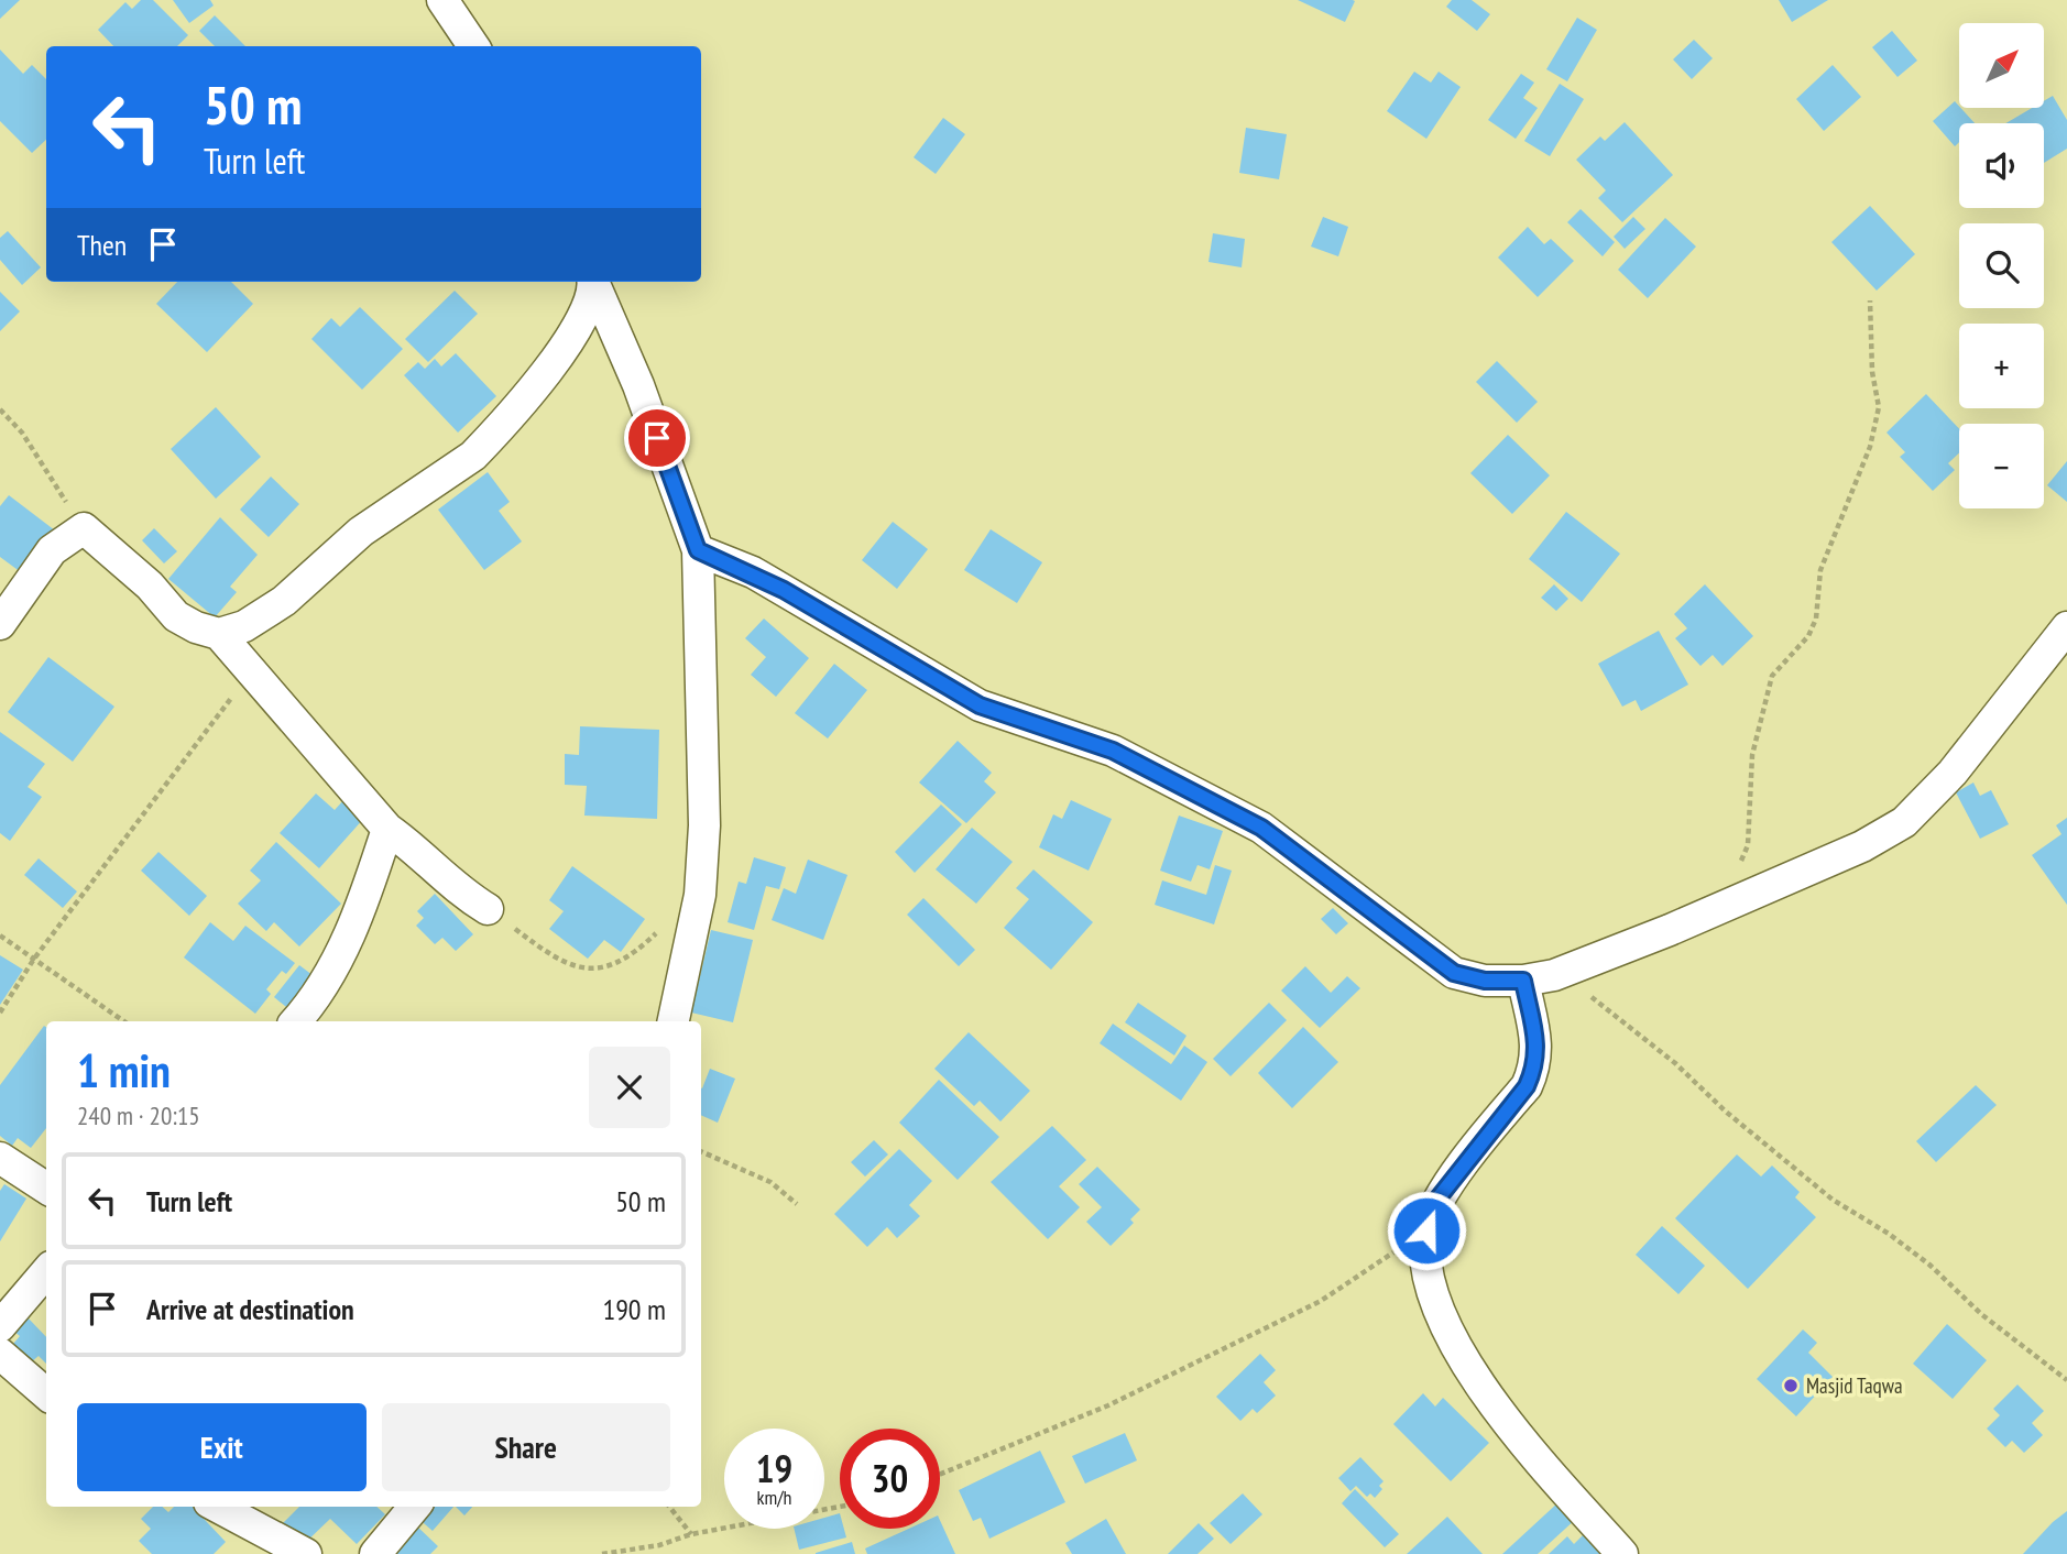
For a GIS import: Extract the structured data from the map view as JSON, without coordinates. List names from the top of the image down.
{
  "places": ["Masjid Taqwa"],
  "north": "top right",
  "page": {
    "map_buttons": ["+", "−"],
    "turn": ["50 m", "Turn left"],
    "then": "Then",
    "heading": ["1 min", "240 m · 20:15"],
    "list": [
      {
        "name": "Turn left",
        "value": "50 m"
      },
      {
        "name": "Arrive at destination",
        "value": "190 m"
      }
    ],
    "buttons": ["Exit", "Share"],
    "speed": "19 km/h",
    "limit": "30"
  }
}
